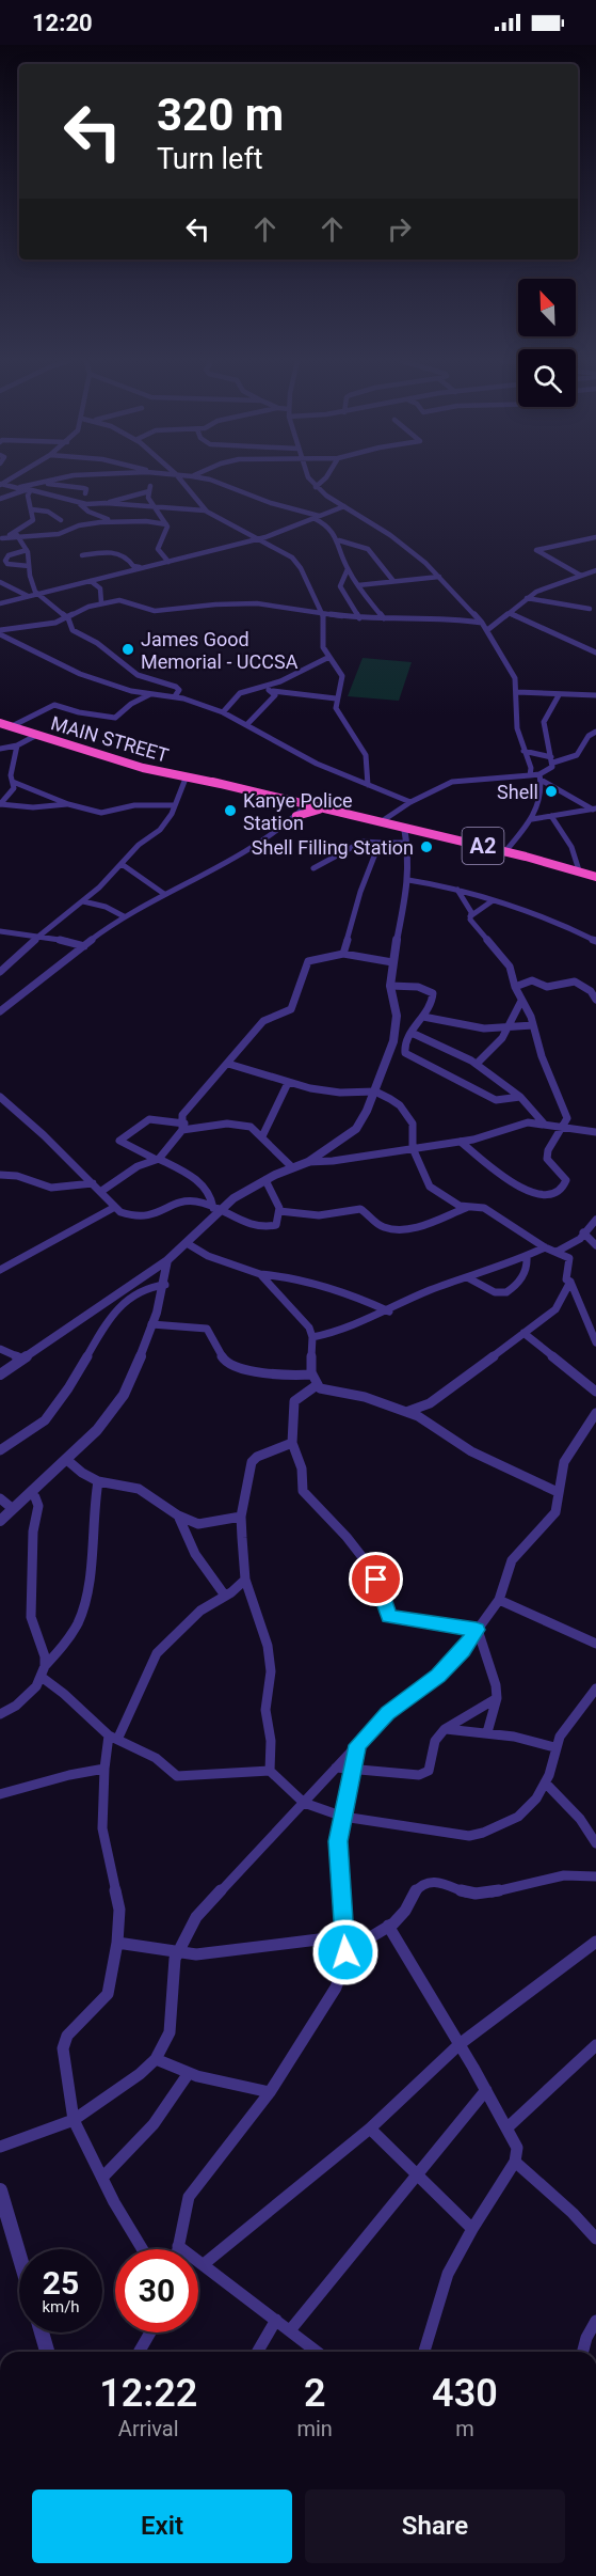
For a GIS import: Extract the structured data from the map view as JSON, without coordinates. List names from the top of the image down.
{
  "streets": {
    "highway": ["MAIN STREET", "A2"]
  },
  "places": [
    "James Good Memorial - UCCSA",
    "Shell",
    "Kanye Police Station",
    "Shell Filling Station"
  ],
  "north": "top left",
  "page": {
    "status": "12:20",
    "turn": ["320 m", "Turn left"],
    "speed": "25 km/h",
    "limit": "30",
    "eta": [
      "12:22",
      "Arrival",
      "2",
      "min",
      "430",
      "m"
    ],
    "buttons": ["Exit", "Share"]
  }
}
